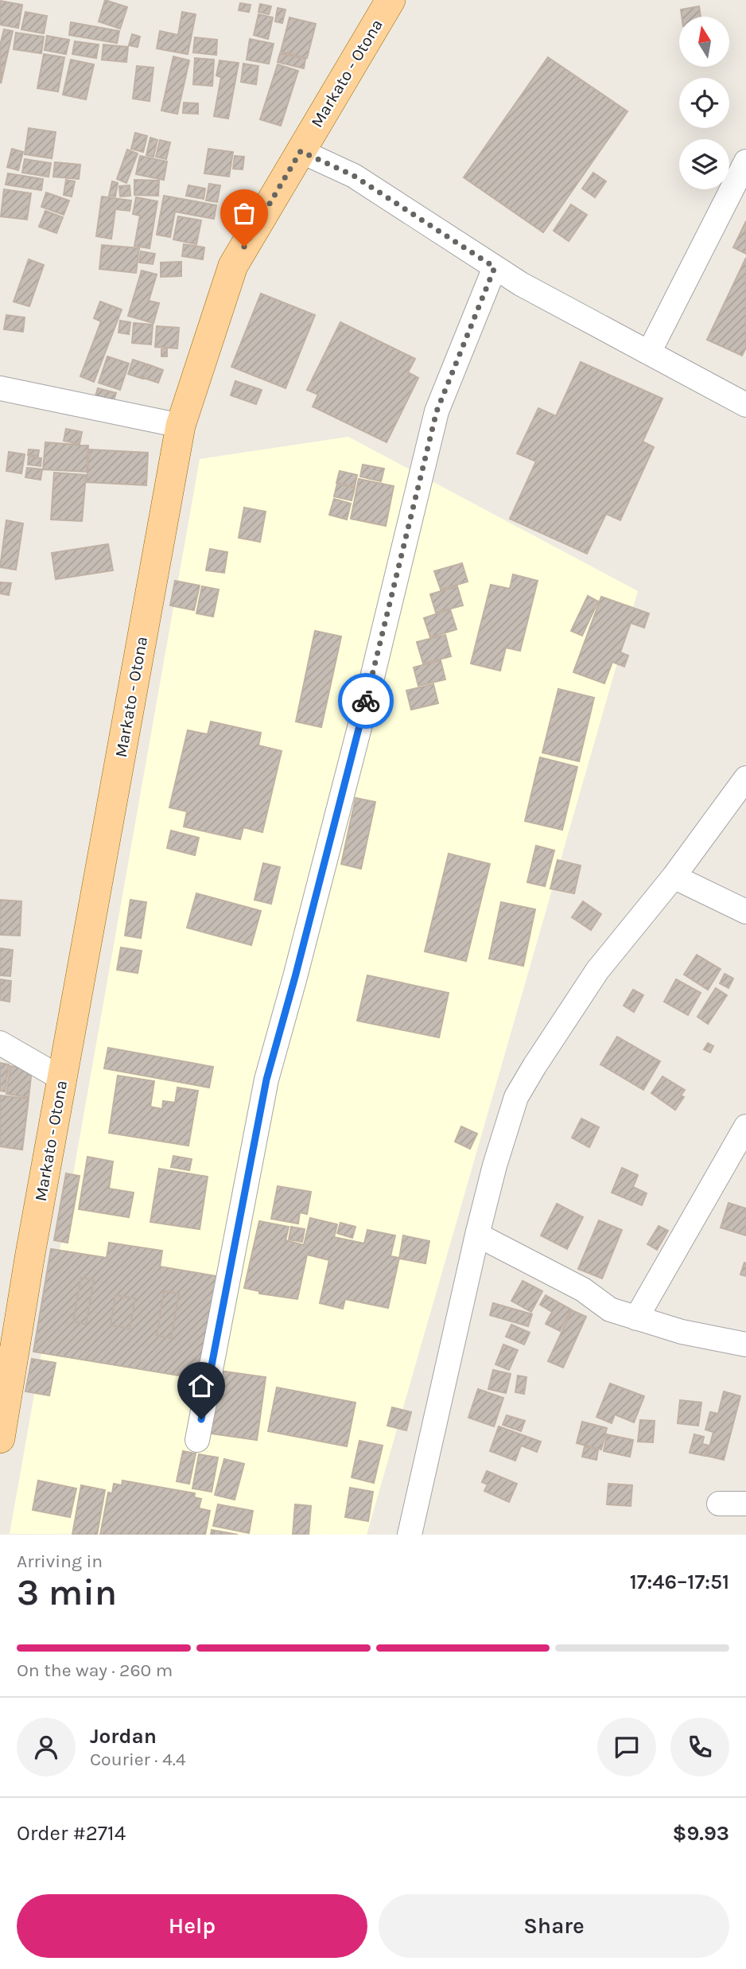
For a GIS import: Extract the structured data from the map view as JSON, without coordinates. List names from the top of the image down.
{
  "streets": {
    "main road": ["Markato - Otona"]
  },
  "north": "top",
  "page": {
    "heading": ["3 min", "Arriving in", "17:46–17:51"],
    "panel": [
      "Jordan",
      "Courier · 4.4",
      "Order #2714",
      "$9.93"
    ],
    "bar": "On the way · 260 m",
    "buttons": ["Help", "Share"]
  }
}
